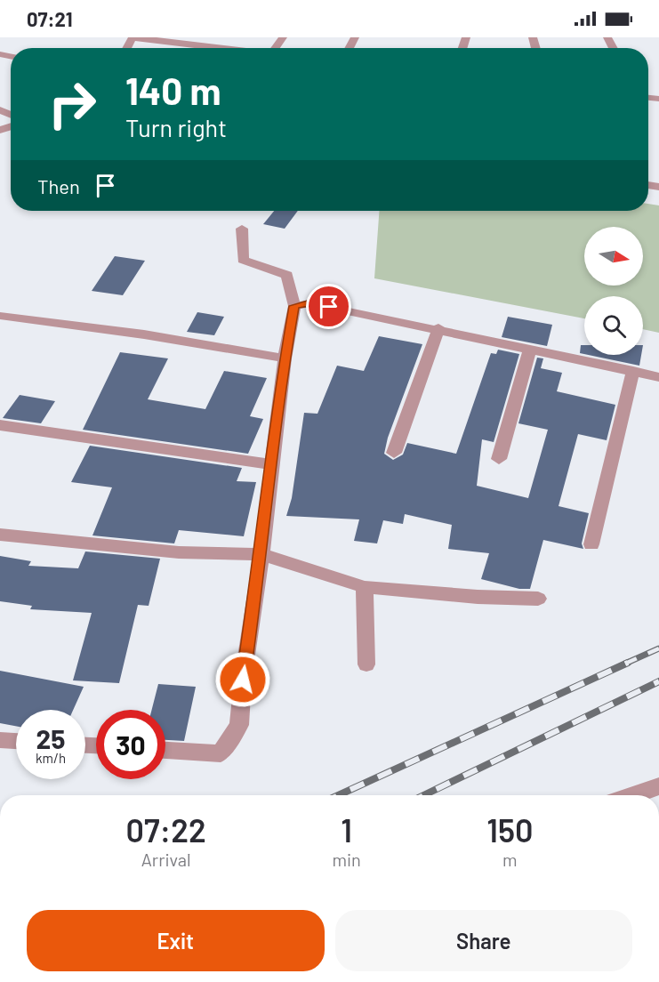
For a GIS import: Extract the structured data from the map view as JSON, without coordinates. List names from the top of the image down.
{
  "north": "right",
  "page": {
    "status": "07:21",
    "turn": ["140 m", "Turn right"],
    "then": "Then",
    "speed": "25 km/h",
    "limit": "30",
    "eta": [
      "07:22",
      "Arrival",
      "1",
      "min",
      "150",
      "m"
    ],
    "buttons": ["Exit", "Share"]
  }
}
